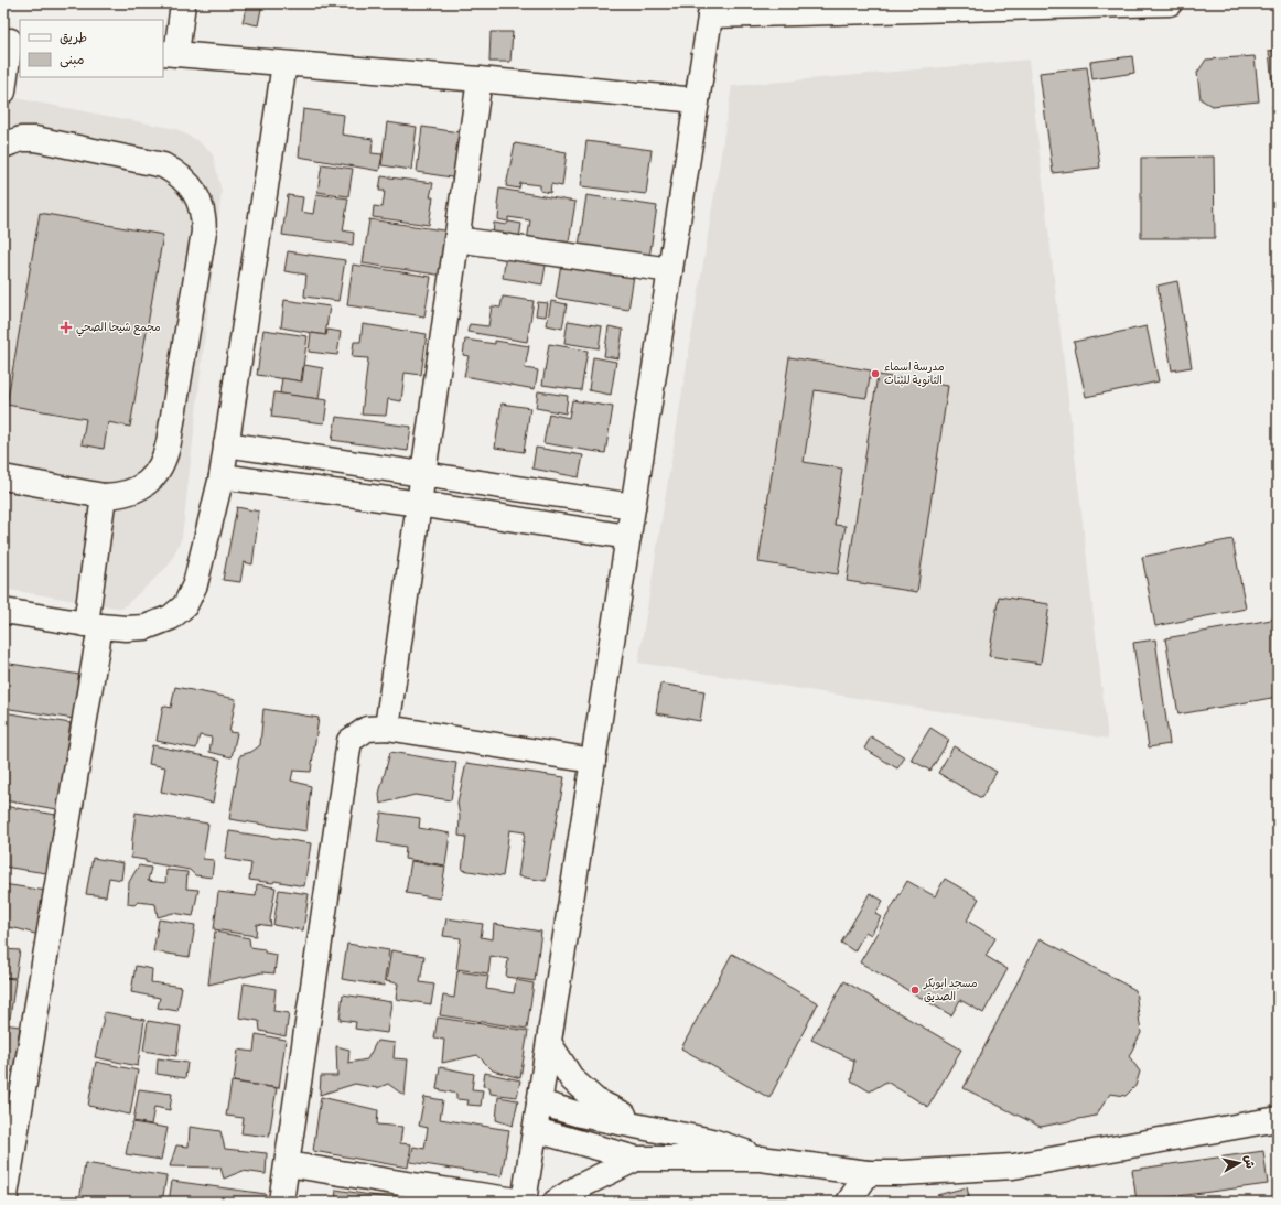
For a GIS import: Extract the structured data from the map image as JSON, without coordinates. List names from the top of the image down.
{
  "places": {
    "health": ["مجمع شيحا الصحي"],
    "other": ["مدرسة اسماء الثانوية للبنات", "مسجد ابوبكر الصديق"]
  },
  "legend": ["طريق", "مبنى"],
  "north": "right"
}
